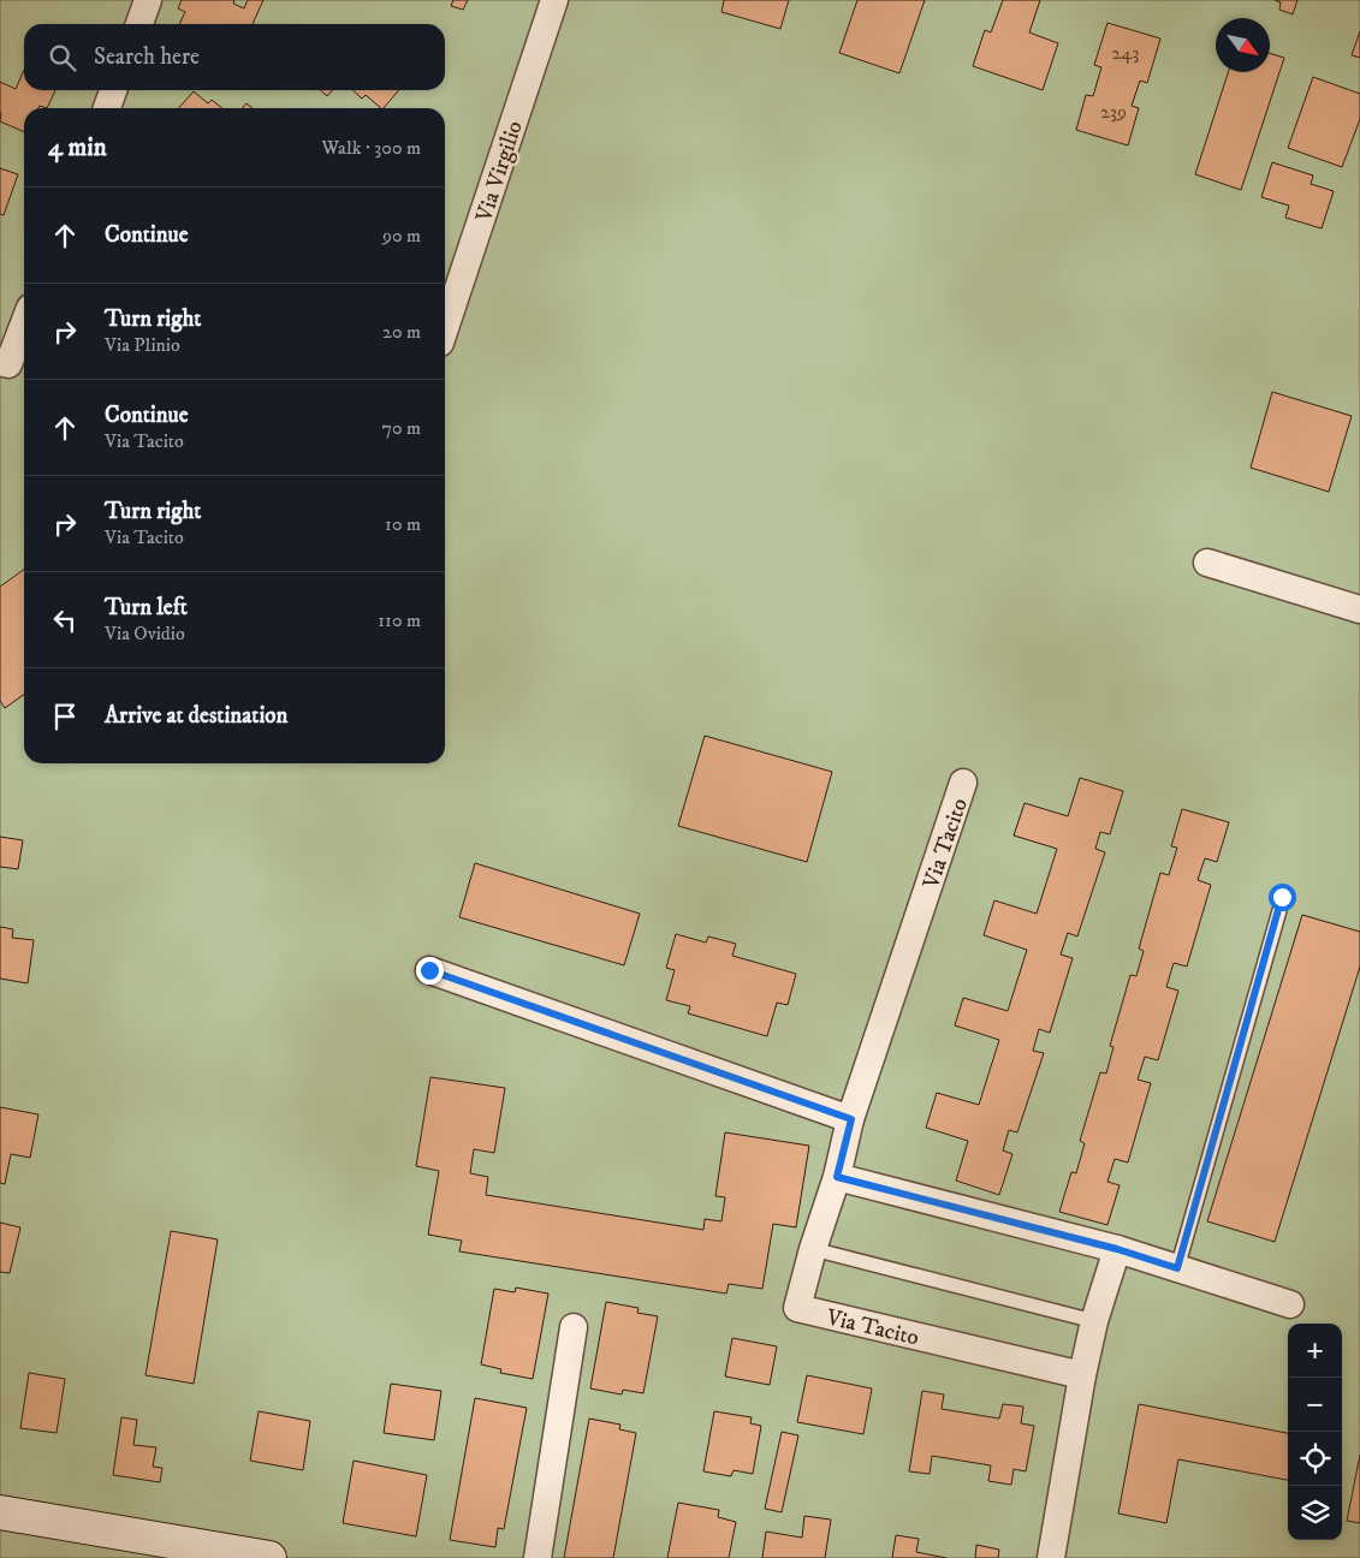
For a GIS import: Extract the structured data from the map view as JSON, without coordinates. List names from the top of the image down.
{
  "streets": {
    "street": ["Via Virgilio", "Via Tacito"]
  },
  "house_numbers": ["243", "239"],
  "north": "bottom right",
  "page": {
    "search": "Search here",
    "heading": ["4 min", "Walk · 300 m"],
    "list": [
      ["Continue", "90 m"],
      ["Turn right", "Via Plinio", "20 m"],
      ["Continue", "Via Tacito", "70 m"],
      ["Turn right", "Via Tacito", "10 m"],
      ["Turn left", "Via Ovidio", "110 m"],
      "Arrive at destination"
    ],
    "map_buttons": ["+", "−"]
  }
}
